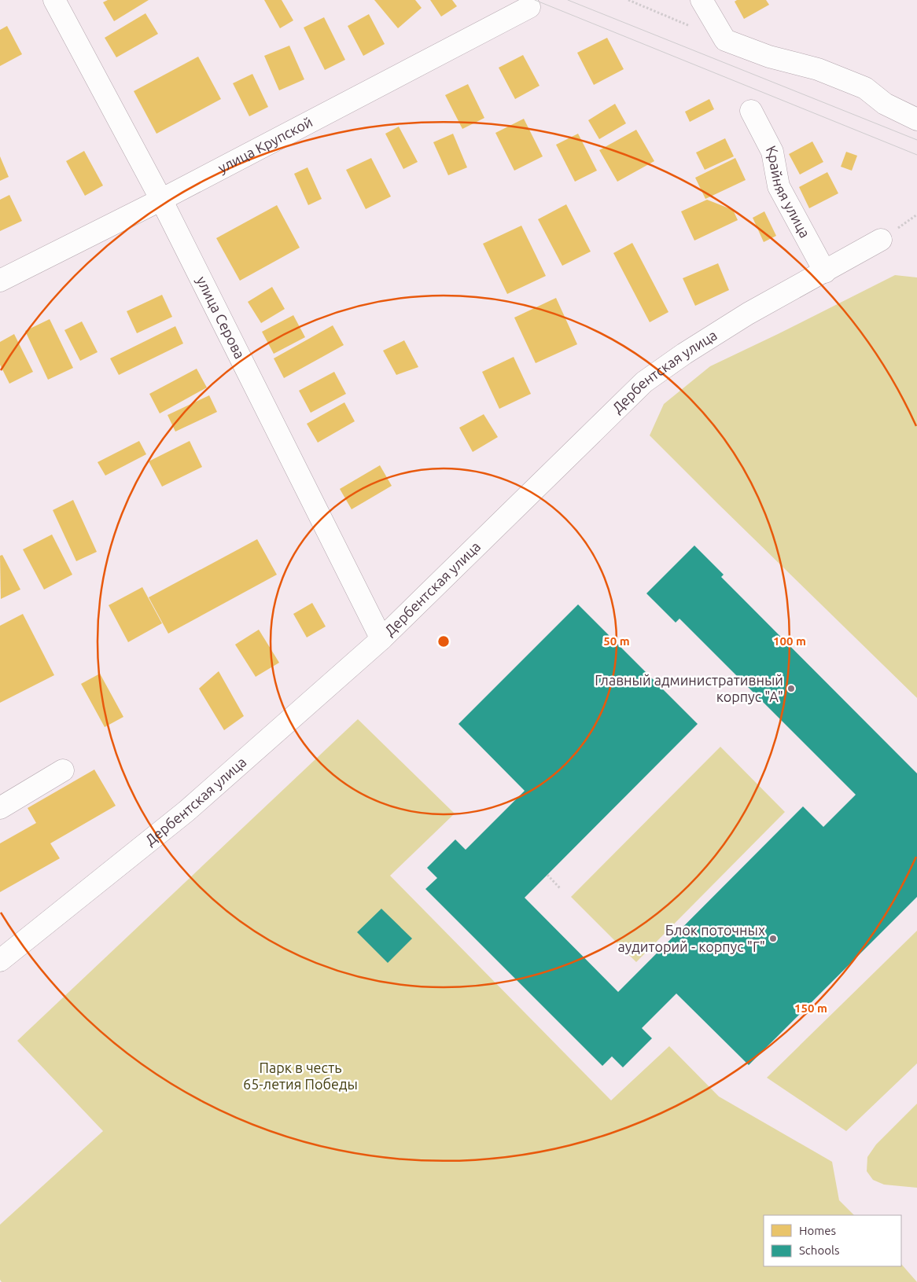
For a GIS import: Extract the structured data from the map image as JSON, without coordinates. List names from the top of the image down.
{
  "streets": {
    "street": [
      "улица Крупской",
      "Крайняя улица",
      "улица Серова",
      "Дербентская улица"
    ]
  },
  "crossings": [
    ["улица Крупской", "улица Серова"],
    ["Крайняя улица", "Дербентская улица"],
    ["улица Серова", "Дербентская улица"]
  ],
  "parks": ["Парк в честь 65-летия Победы"],
  "places": ["Главный административный корпус \"А\"", "Блок поточных аудиторий - корпус \"Г\""],
  "legend": ["Homes", "Schools"],
  "rings": ["50 m", "100 m", "150 m"]
}
